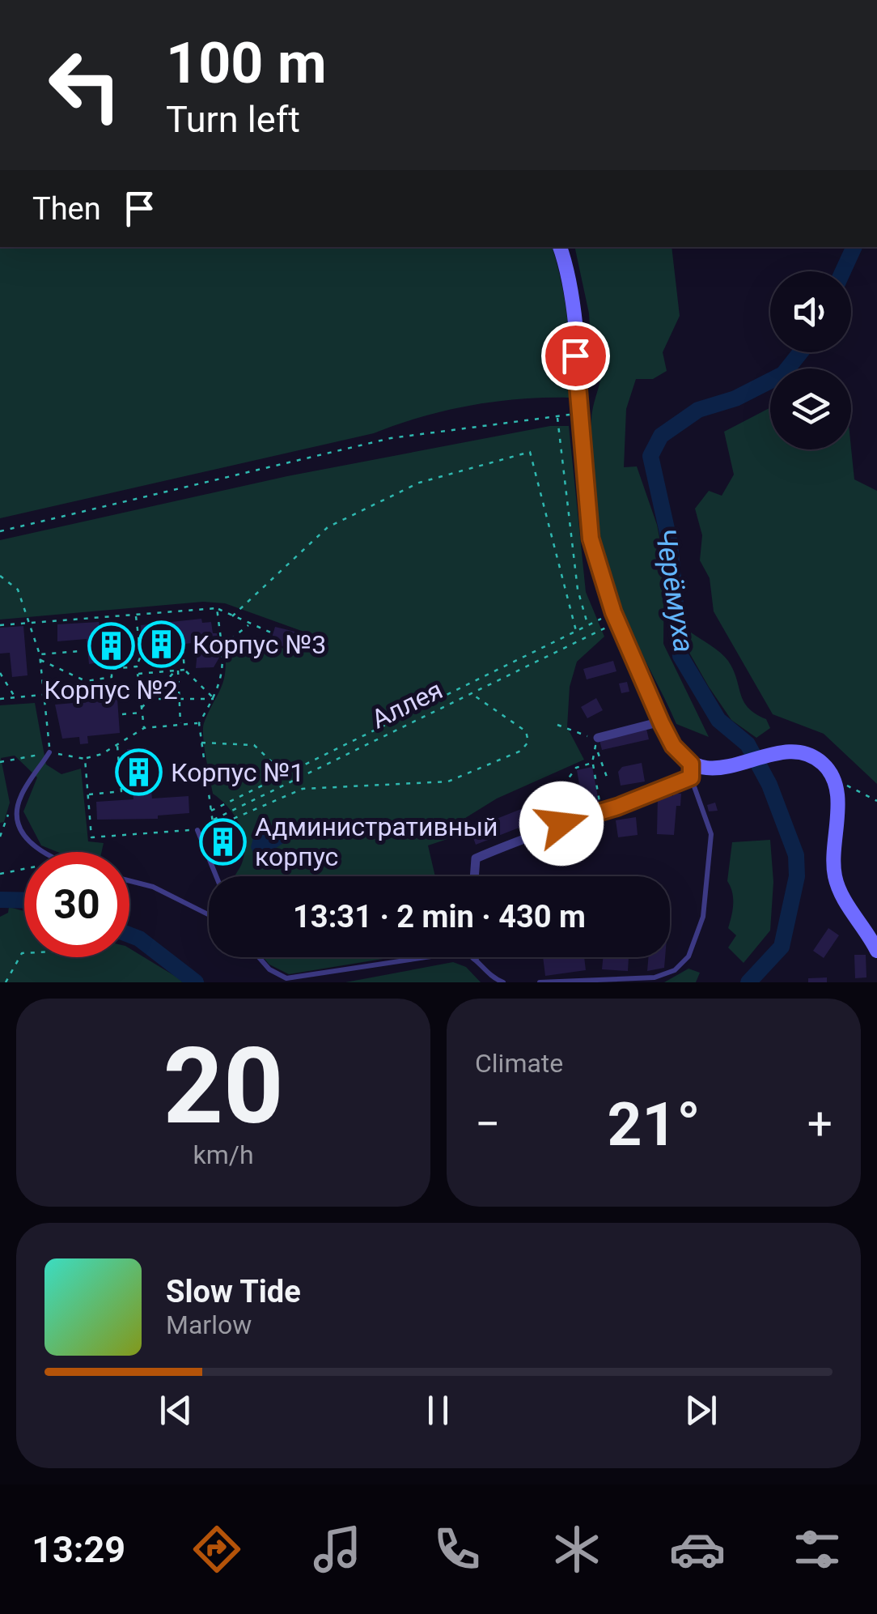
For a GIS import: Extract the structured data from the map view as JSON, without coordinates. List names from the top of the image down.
{
  "streets": {
    "path": ["Аллея"]
  },
  "water": ["Черёмуха"],
  "places": {
    "building": [
      "Корпус №3",
      "Корпус №2",
      "Корпус №1",
      "Административный корпус"
    ]
  },
  "page": {
    "turn": ["100 m", "Turn left"],
    "then": "Then",
    "limit": "30",
    "trip": "13:31 · 2 min · 430 m",
    "tile": [
      ["20", "km/h"],
      "Climate"
    ],
    "heat": ["−", "21°", "+"],
    "song": ["Slow Tide", "Marlow"],
    "tabs": "13:29"
  }
}
